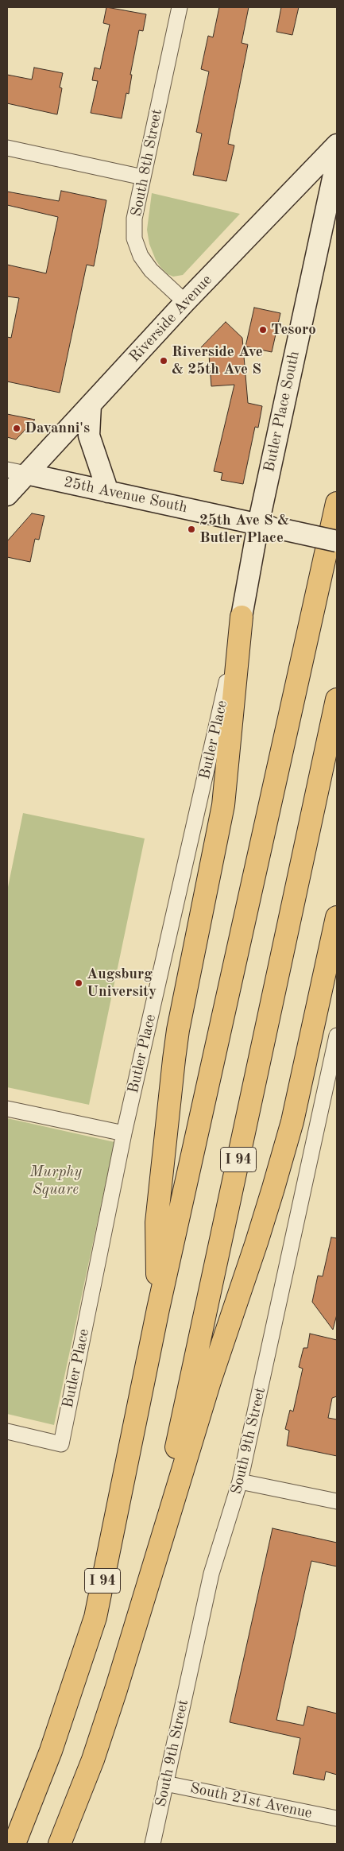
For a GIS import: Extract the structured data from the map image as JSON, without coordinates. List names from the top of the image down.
{
  "streets": {
    "highway": ["I 94"],
    "street": [
      "South 8th Street",
      "Riverside Avenue",
      "Butler Place South",
      "25th Avenue South",
      "Butler Place",
      "South 9th Street",
      "South 21st Avenue"
    ]
  },
  "crossings": [
    ["South 8th Street", "Riverside Avenue"],
    ["Riverside Avenue", "25th Avenue South"],
    ["Butler Place South", "25th Avenue South"],
    ["Butler Place South", "Butler Place"],
    ["25th Avenue South", "Butler Place"],
    ["South 9th Street", "South 21st Avenue"]
  ],
  "parks": ["Murphy Square"],
  "places": [
    "Tesoro",
    "Riverside Ave & 25th Ave S",
    "Davanni's",
    "25th Ave S & Butler Place",
    "Augsburg University"
  ]
}
